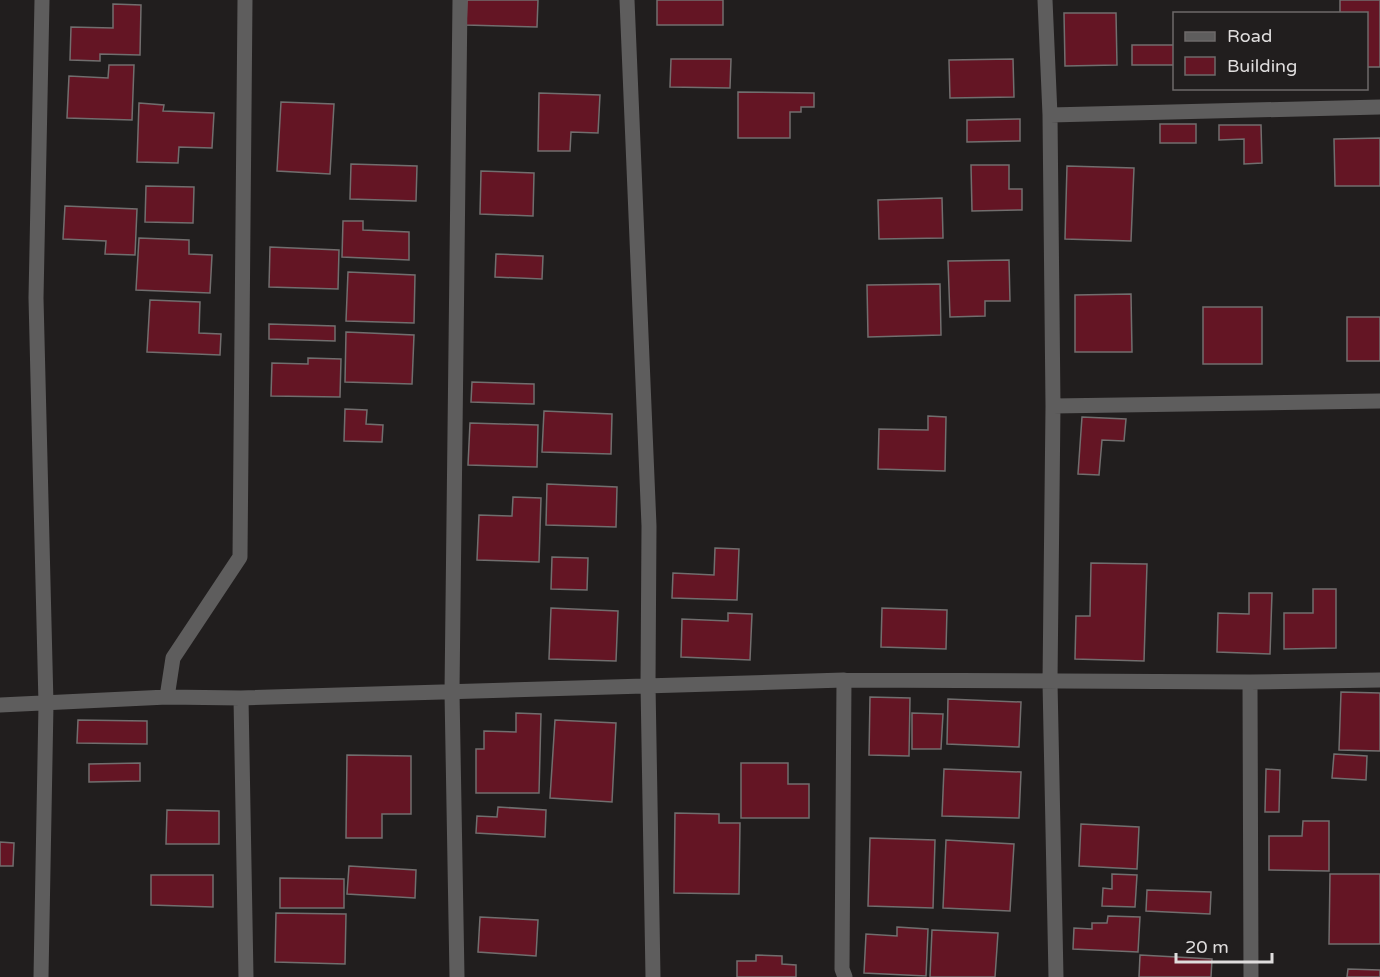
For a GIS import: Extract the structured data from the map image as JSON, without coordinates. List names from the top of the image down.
{
  "legend": ["Road", "Building"],
  "scale_bar": "20 m"
}
